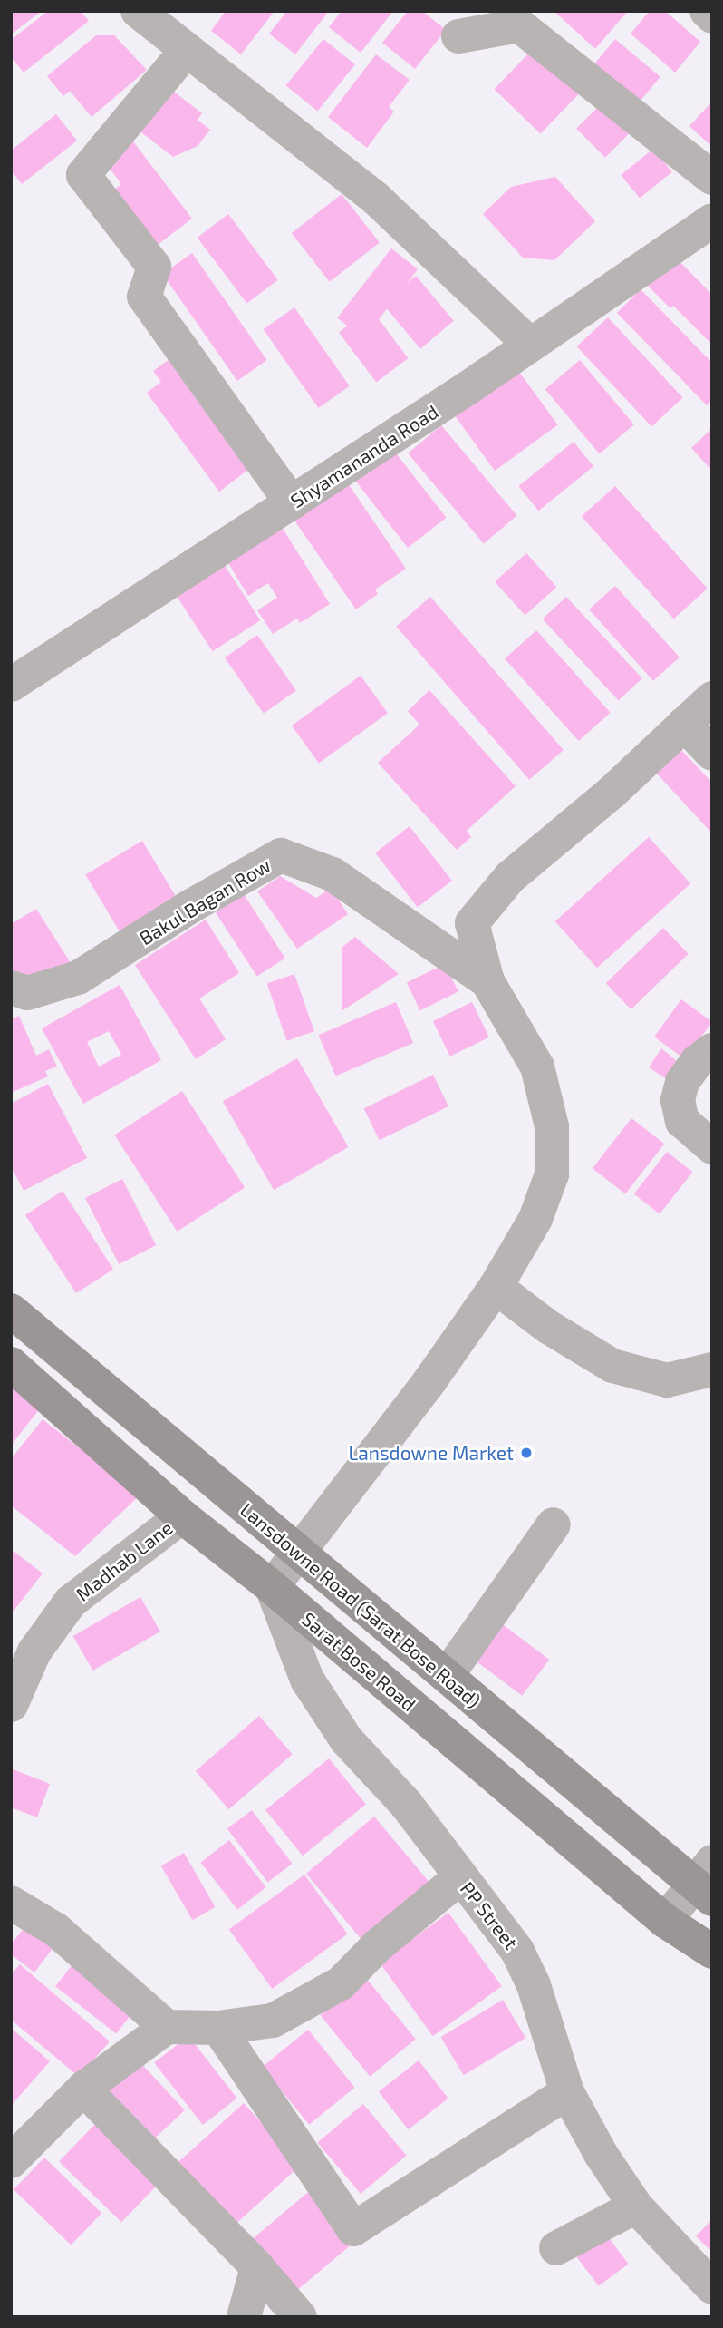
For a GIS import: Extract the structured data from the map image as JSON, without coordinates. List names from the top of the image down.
{
  "streets": {
    "main road": ["Lansdowne Road (Sarat Bose Road)", "Sarat Bose Road"],
    "street": [
      "Shyamananda Road",
      "Bakul Bagan Row",
      "Madhab Lane",
      "PP Street"
    ]
  },
  "crossings": [
    ["Madhab Lane", "Sarat Bose Road"],
    ["Sarat Bose Road", "PP Street"]
  ],
  "places": ["Lansdowne Market"]
}
